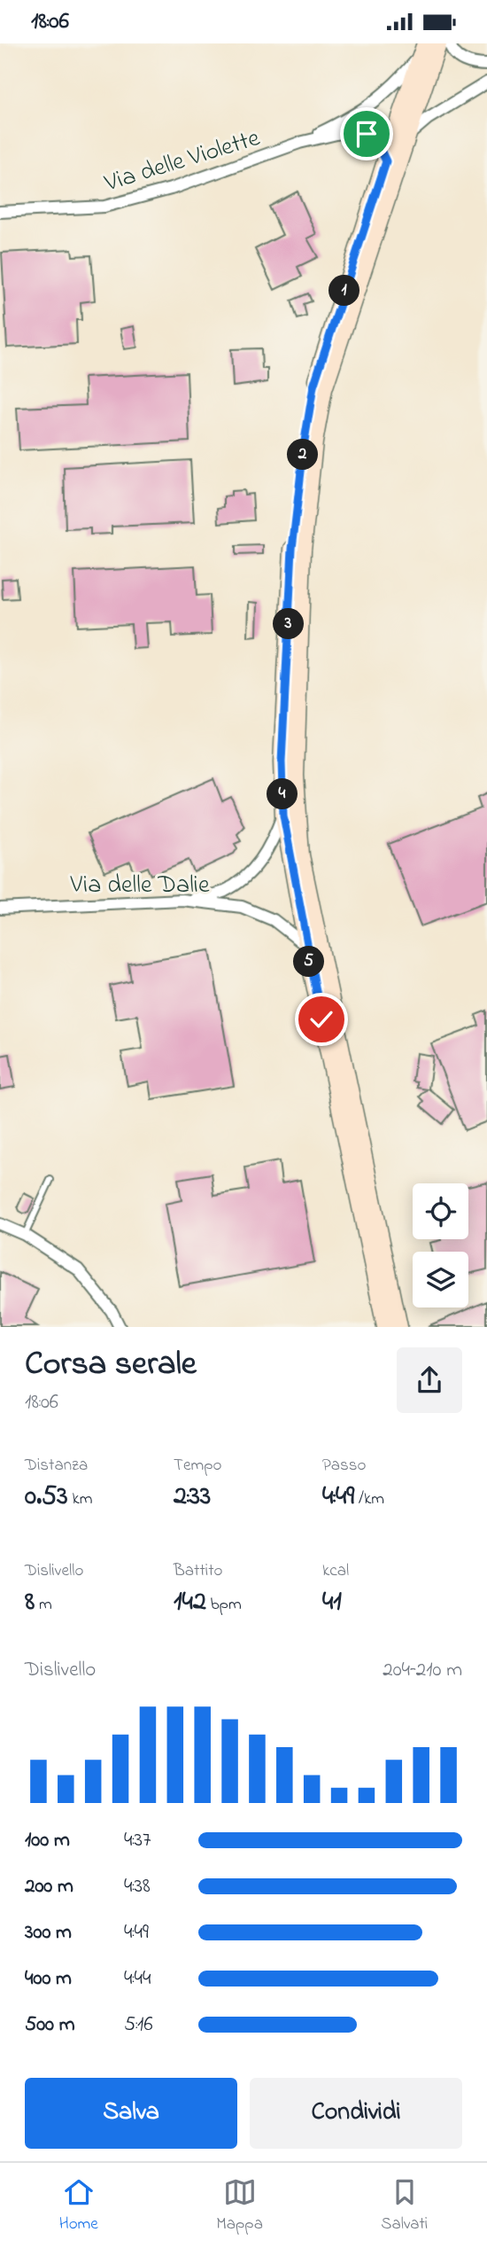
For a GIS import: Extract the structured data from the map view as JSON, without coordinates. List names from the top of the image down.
{
  "streets": {
    "street": ["Via delle Violette", "Via delle Dalie"]
  },
  "page": {
    "status": "18:06",
    "pins": [
      "1",
      "2",
      "3",
      "4",
      "5"
    ],
    "heading": ["Corsa serale", "18:06"],
    "stats": [
      ["Distanza", "0.53 km"],
      ["Tempo", "2:33"],
      ["Passo", "4:49 /km"],
      ["Dislivello", "8 m"],
      ["Battito", "142 bpm"],
      ["kcal", "41"]
    ],
    "chart": ["Dislivello", "204–210 m"],
    "list": [
      {
        "name": "100 m",
        "note": "4:37"
      },
      {
        "name": "200 m",
        "note": "4:38"
      },
      {
        "name": "300 m",
        "note": "4:49"
      },
      {
        "name": "400 m",
        "note": "4:44"
      },
      {
        "name": "500 m",
        "note": "5:16"
      }
    ],
    "buttons": ["Salva", "Condividi"],
    "tabs": ["Home", "Mappa", "Salvati"]
  }
}
